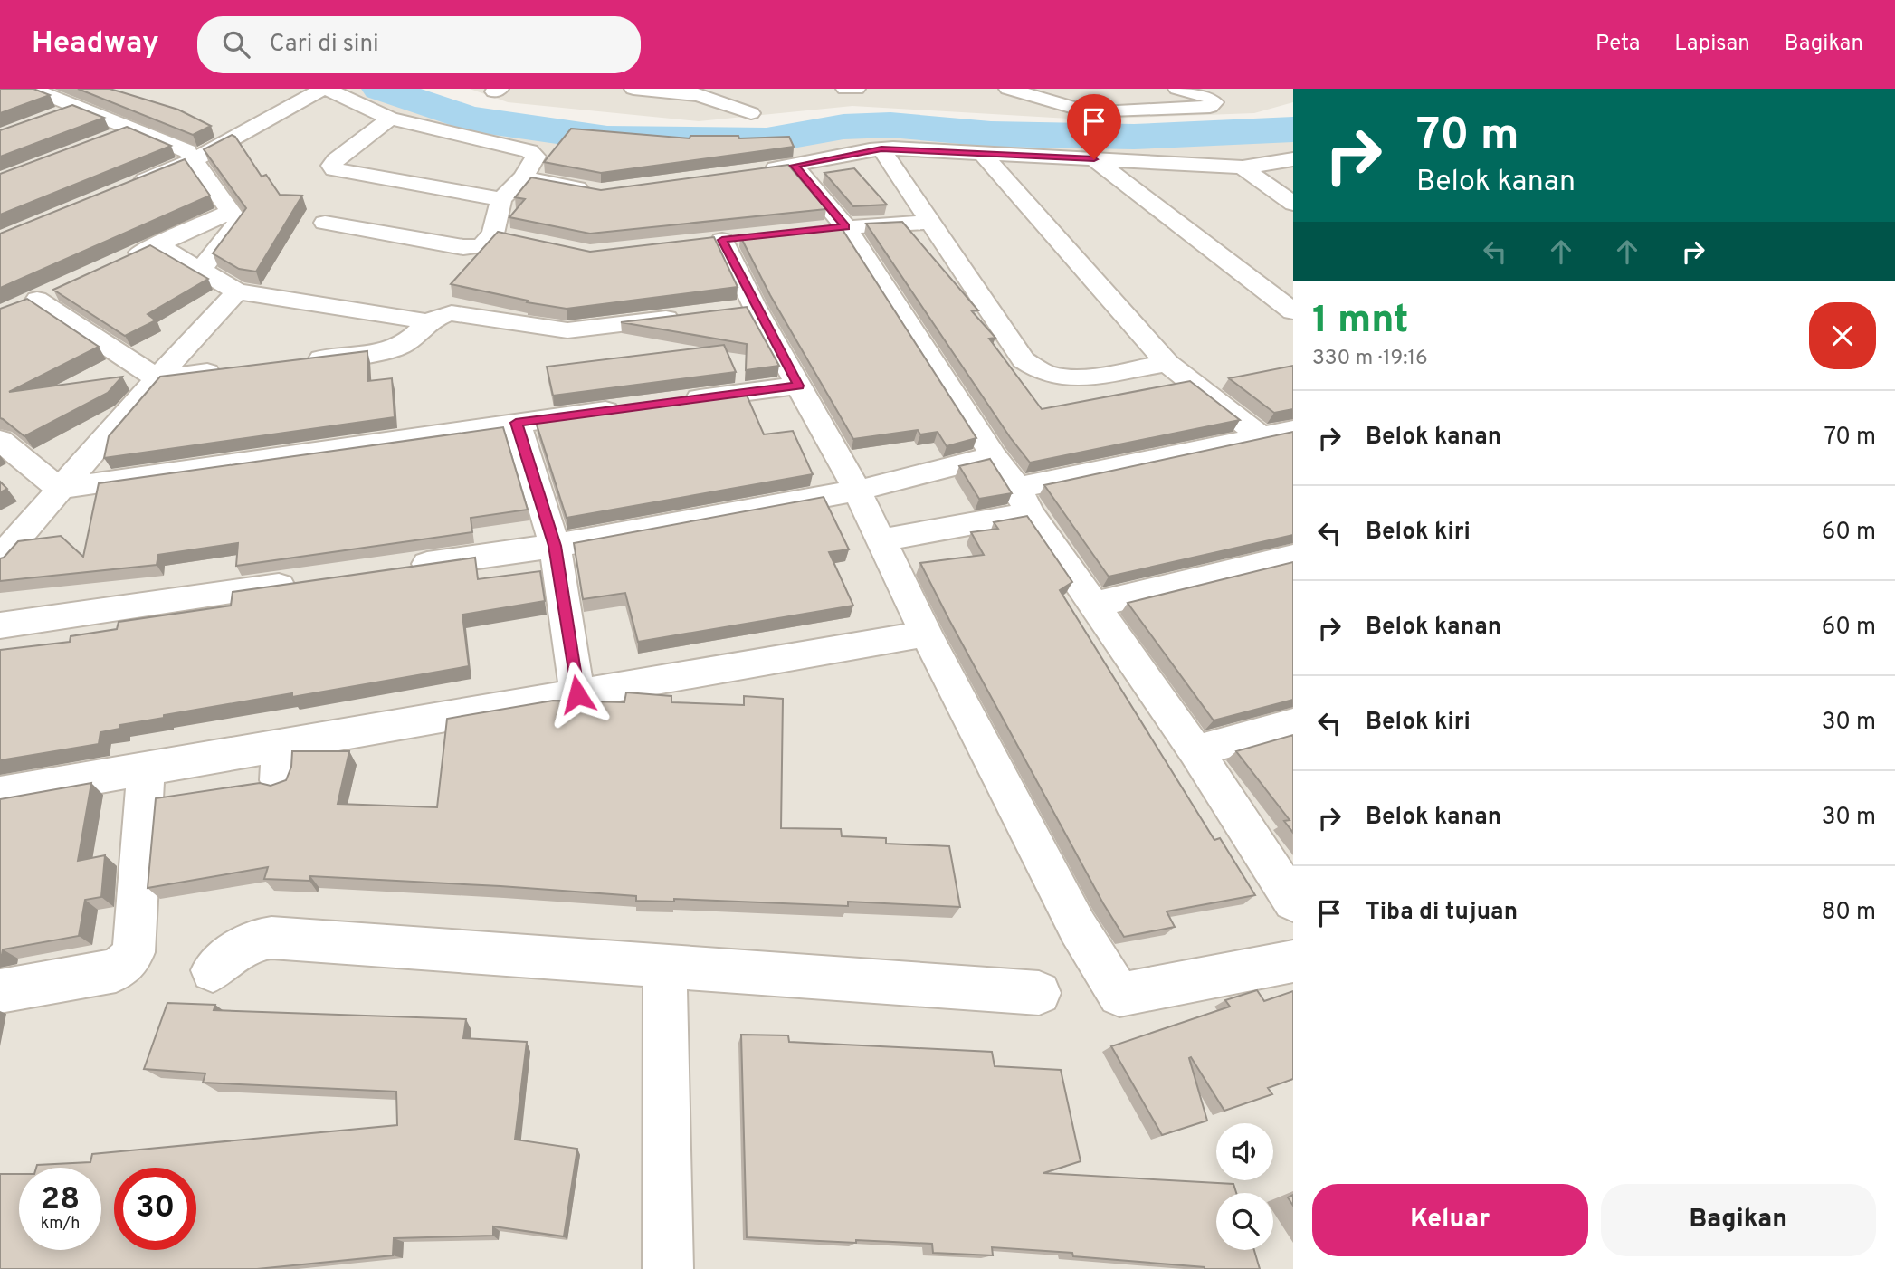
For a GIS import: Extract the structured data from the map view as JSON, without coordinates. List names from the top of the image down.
{
  "page": {
    "header": "Headway",
    "search": "Cari di sini",
    "nav": ["Peta", "Lapisan", "Bagikan"],
    "turn": ["70 m", "Belok kanan"],
    "heading": ["1 mnt", "330 m · 19:16"],
    "list": [
      {
        "name": "Belok kanan",
        "value": "70 m"
      },
      {
        "name": "Belok kiri",
        "value": "60 m"
      },
      {
        "name": "Belok kanan",
        "value": "60 m"
      },
      {
        "name": "Belok kiri",
        "value": "30 m"
      },
      {
        "name": "Belok kanan",
        "value": "30 m"
      },
      {
        "name": "Tiba di tujuan",
        "value": "80 m"
      }
    ],
    "speed": "28 km/h",
    "limit": "30",
    "buttons": ["Keluar", "Bagikan"]
  }
}
